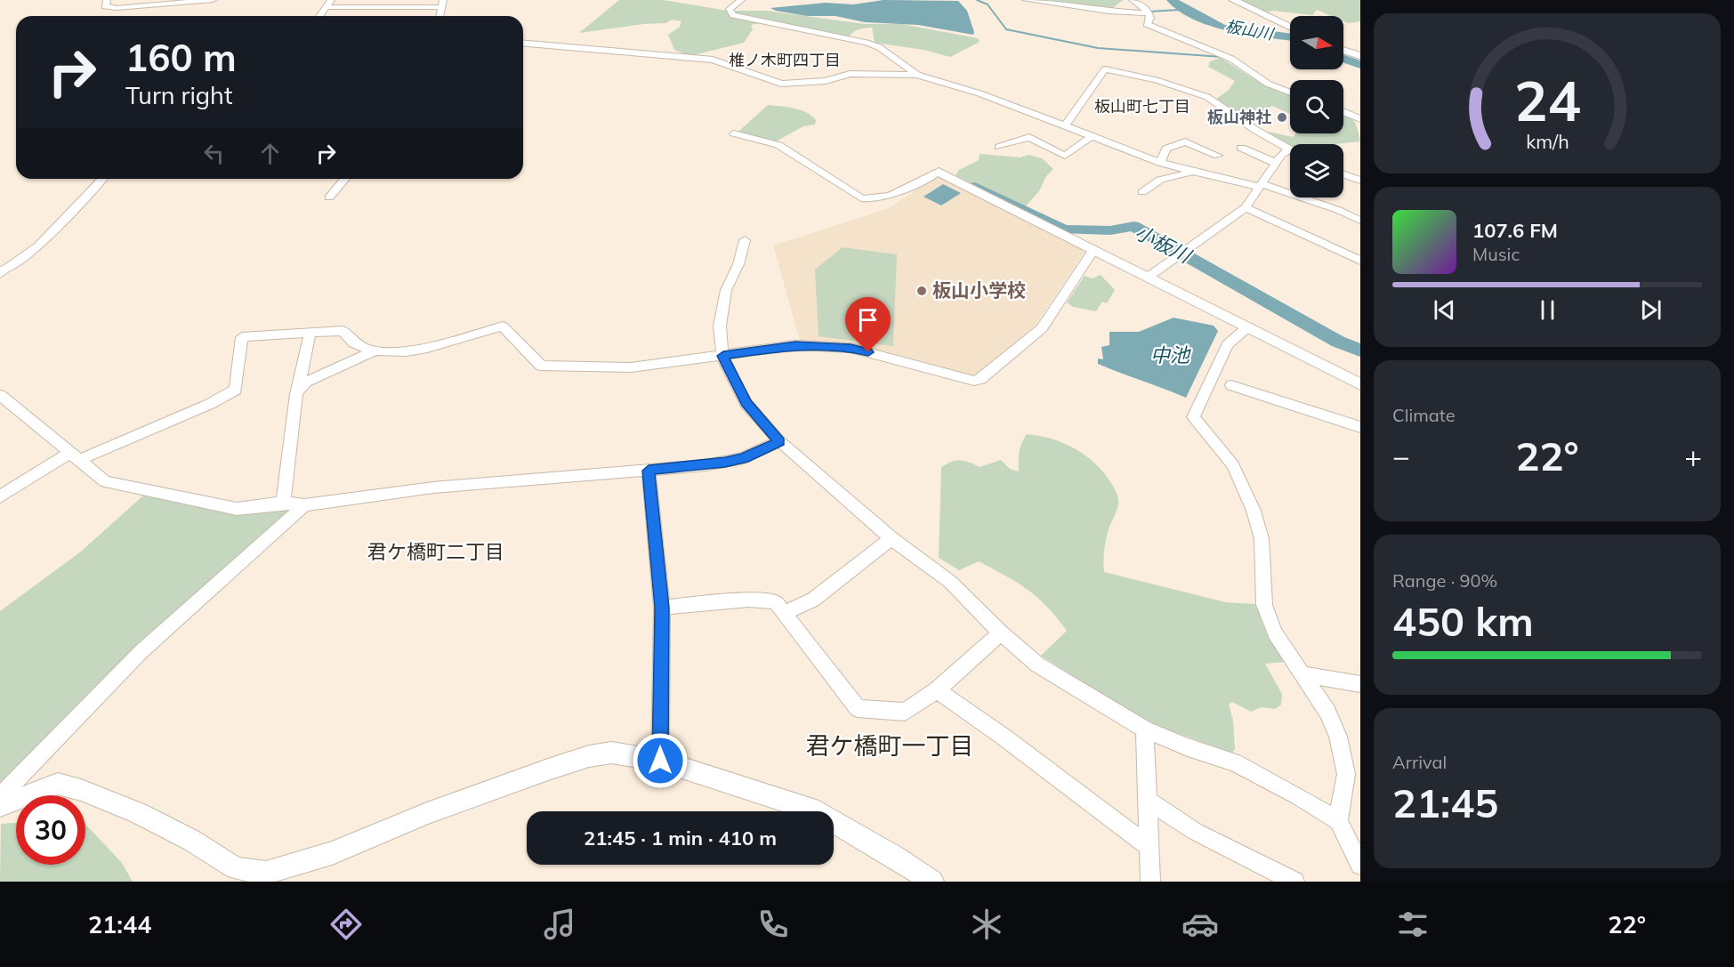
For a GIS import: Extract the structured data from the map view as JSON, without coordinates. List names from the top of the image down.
{
  "districts": [
    "椎ノ木町四丁目",
    "板山町七丁目",
    "君ケ橋町二丁目",
    "君ケ橋町一丁目"
  ],
  "water": ["板山川", "小板川", "中池"],
  "places": ["板山神社", "板山小学校"],
  "north": "right",
  "page": {
    "turn": ["160 m", "Turn right"],
    "song": ["107.6 FM", "Music"],
    "tile": [
      "Climate",
      ["Range · 90%", "450 km"],
      ["Arrival", "21:45"]
    ],
    "heat": ["−", "22°", "+"],
    "limit": "30",
    "trip": "21:45 · 1 min · 410 m",
    "tabs": ["21:44", "22°"],
    "gauge": ["24", "km/h"]
  }
}
